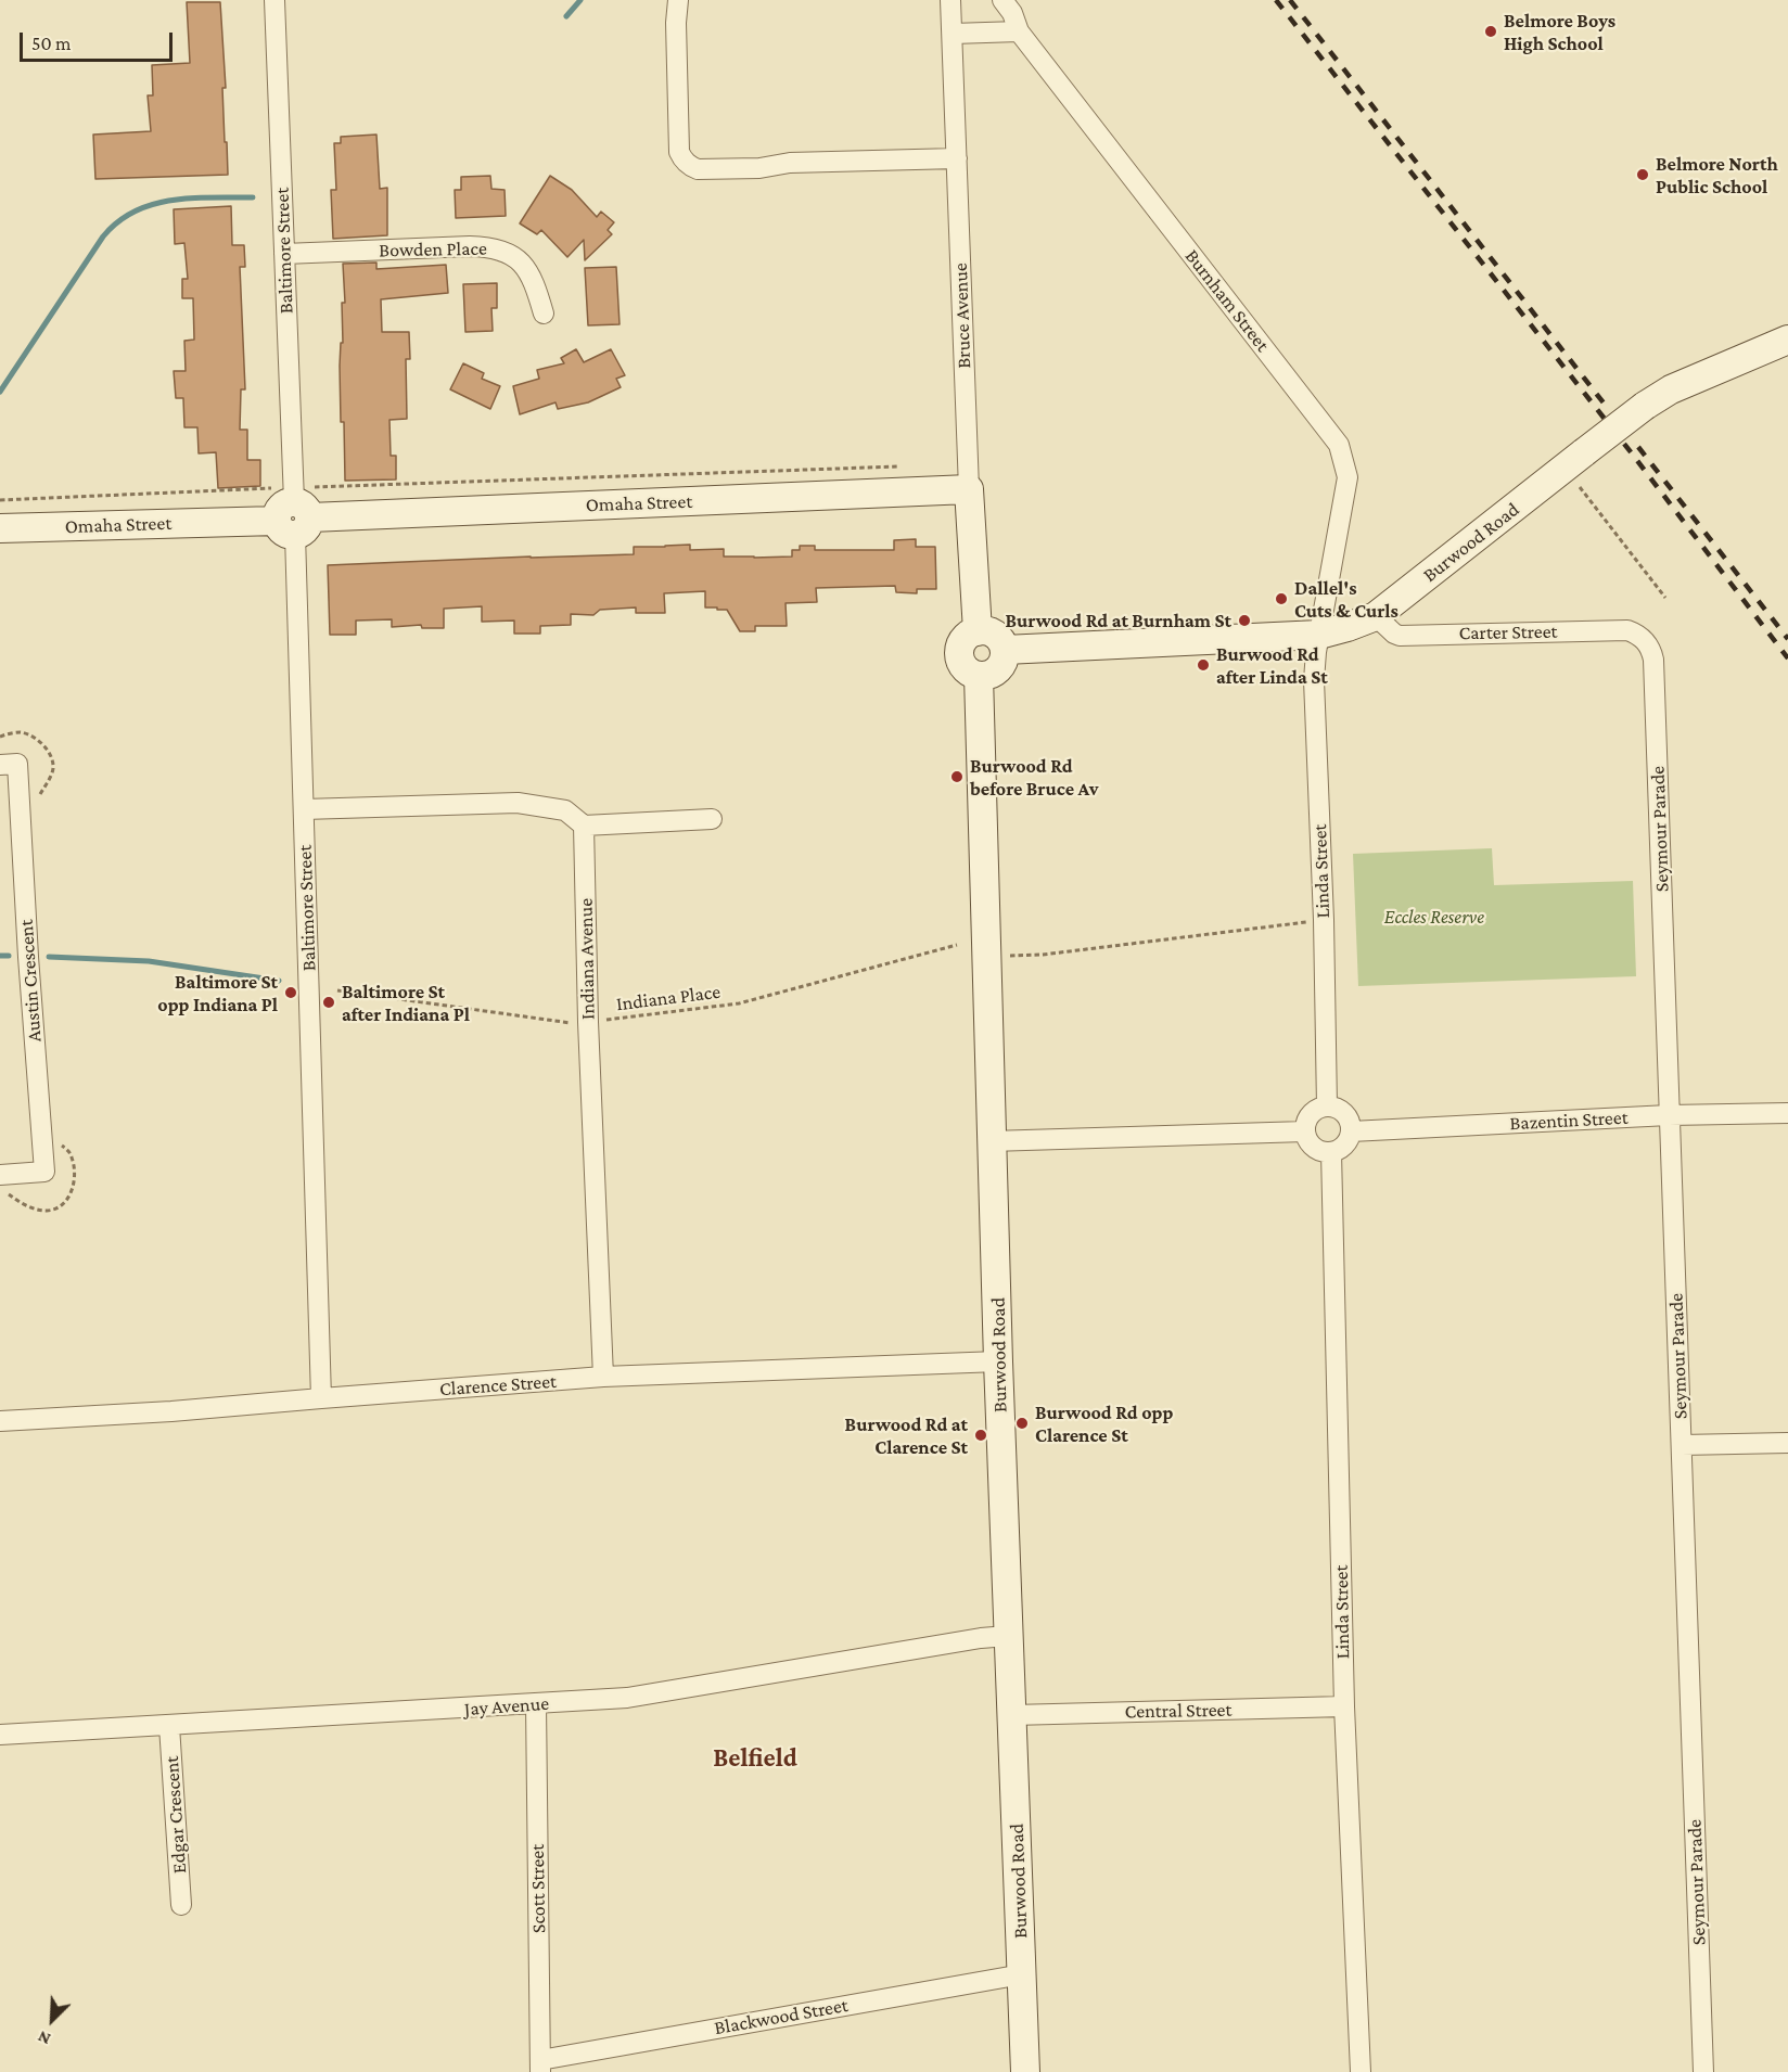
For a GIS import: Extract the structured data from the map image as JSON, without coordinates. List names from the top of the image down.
{
  "streets": {
    "main road": ["Bruce Avenue", "Omaha Street", "Burwood Road"],
    "street": [
      "Bowden Place",
      "Baltimore Street",
      "Burnham Street",
      "Carter Street",
      "Seymour Parade",
      "Linda Street",
      "Indiana Avenue",
      "Austin Crescent",
      "Bazentin Street",
      "Clarence Street",
      "Jay Avenue",
      "Central Street",
      "Edgar Crescent",
      "Scott Street",
      "Blackwood Street"
    ],
    "path": ["Indiana Place"]
  },
  "crossings": [
    ["Bowden Place", "Baltimore Street"],
    ["Baltimore Street", "Omaha Street"],
    ["Baltimore Street", "Clarence Street"],
    ["Burnham Street", "Burwood Road"],
    ["Burnham Street", "Linda Street"],
    ["Bruce Avenue", "Omaha Street"],
    ["Bruce Avenue", "Burwood Road"],
    ["Burwood Road", "Carter Street"],
    ["Burwood Road", "Linda Street"],
    ["Burwood Road", "Clarence Street"],
    ["Burwood Road", "Jay Avenue"],
    ["Burwood Road", "Central Street"],
    ["Burwood Road", "Blackwood Street"],
    ["Carter Street", "Seymour Parade"],
    ["Seymour Parade", "Bazentin Street"],
    ["Linda Street", "Bazentin Street"],
    ["Linda Street", "Central Street"],
    ["Indiana Avenue", "Indiana Place"],
    ["Indiana Avenue", "Clarence Street"],
    ["Jay Avenue", "Edgar Crescent"],
    ["Jay Avenue", "Scott Street"],
    ["Scott Street", "Blackwood Street"]
  ],
  "districts": ["Belfield"],
  "parks": ["Eccles Reserve"],
  "places": [
    "Belmore Boys High School",
    "Belmore North Public School",
    "Dallel's Cuts & Curls",
    "Burwood Rd at Burnham St",
    "Burwood Rd after Linda St",
    "Burwood Rd before Bruce Av",
    "Baltimore St opp Indiana Pl",
    "Baltimore St after Indiana Pl",
    "Burwood Rd opp Clarence St",
    "Burwood Rd at Clarence St"
  ],
  "scale_bar": "50 m",
  "north": "bottom left"
}
